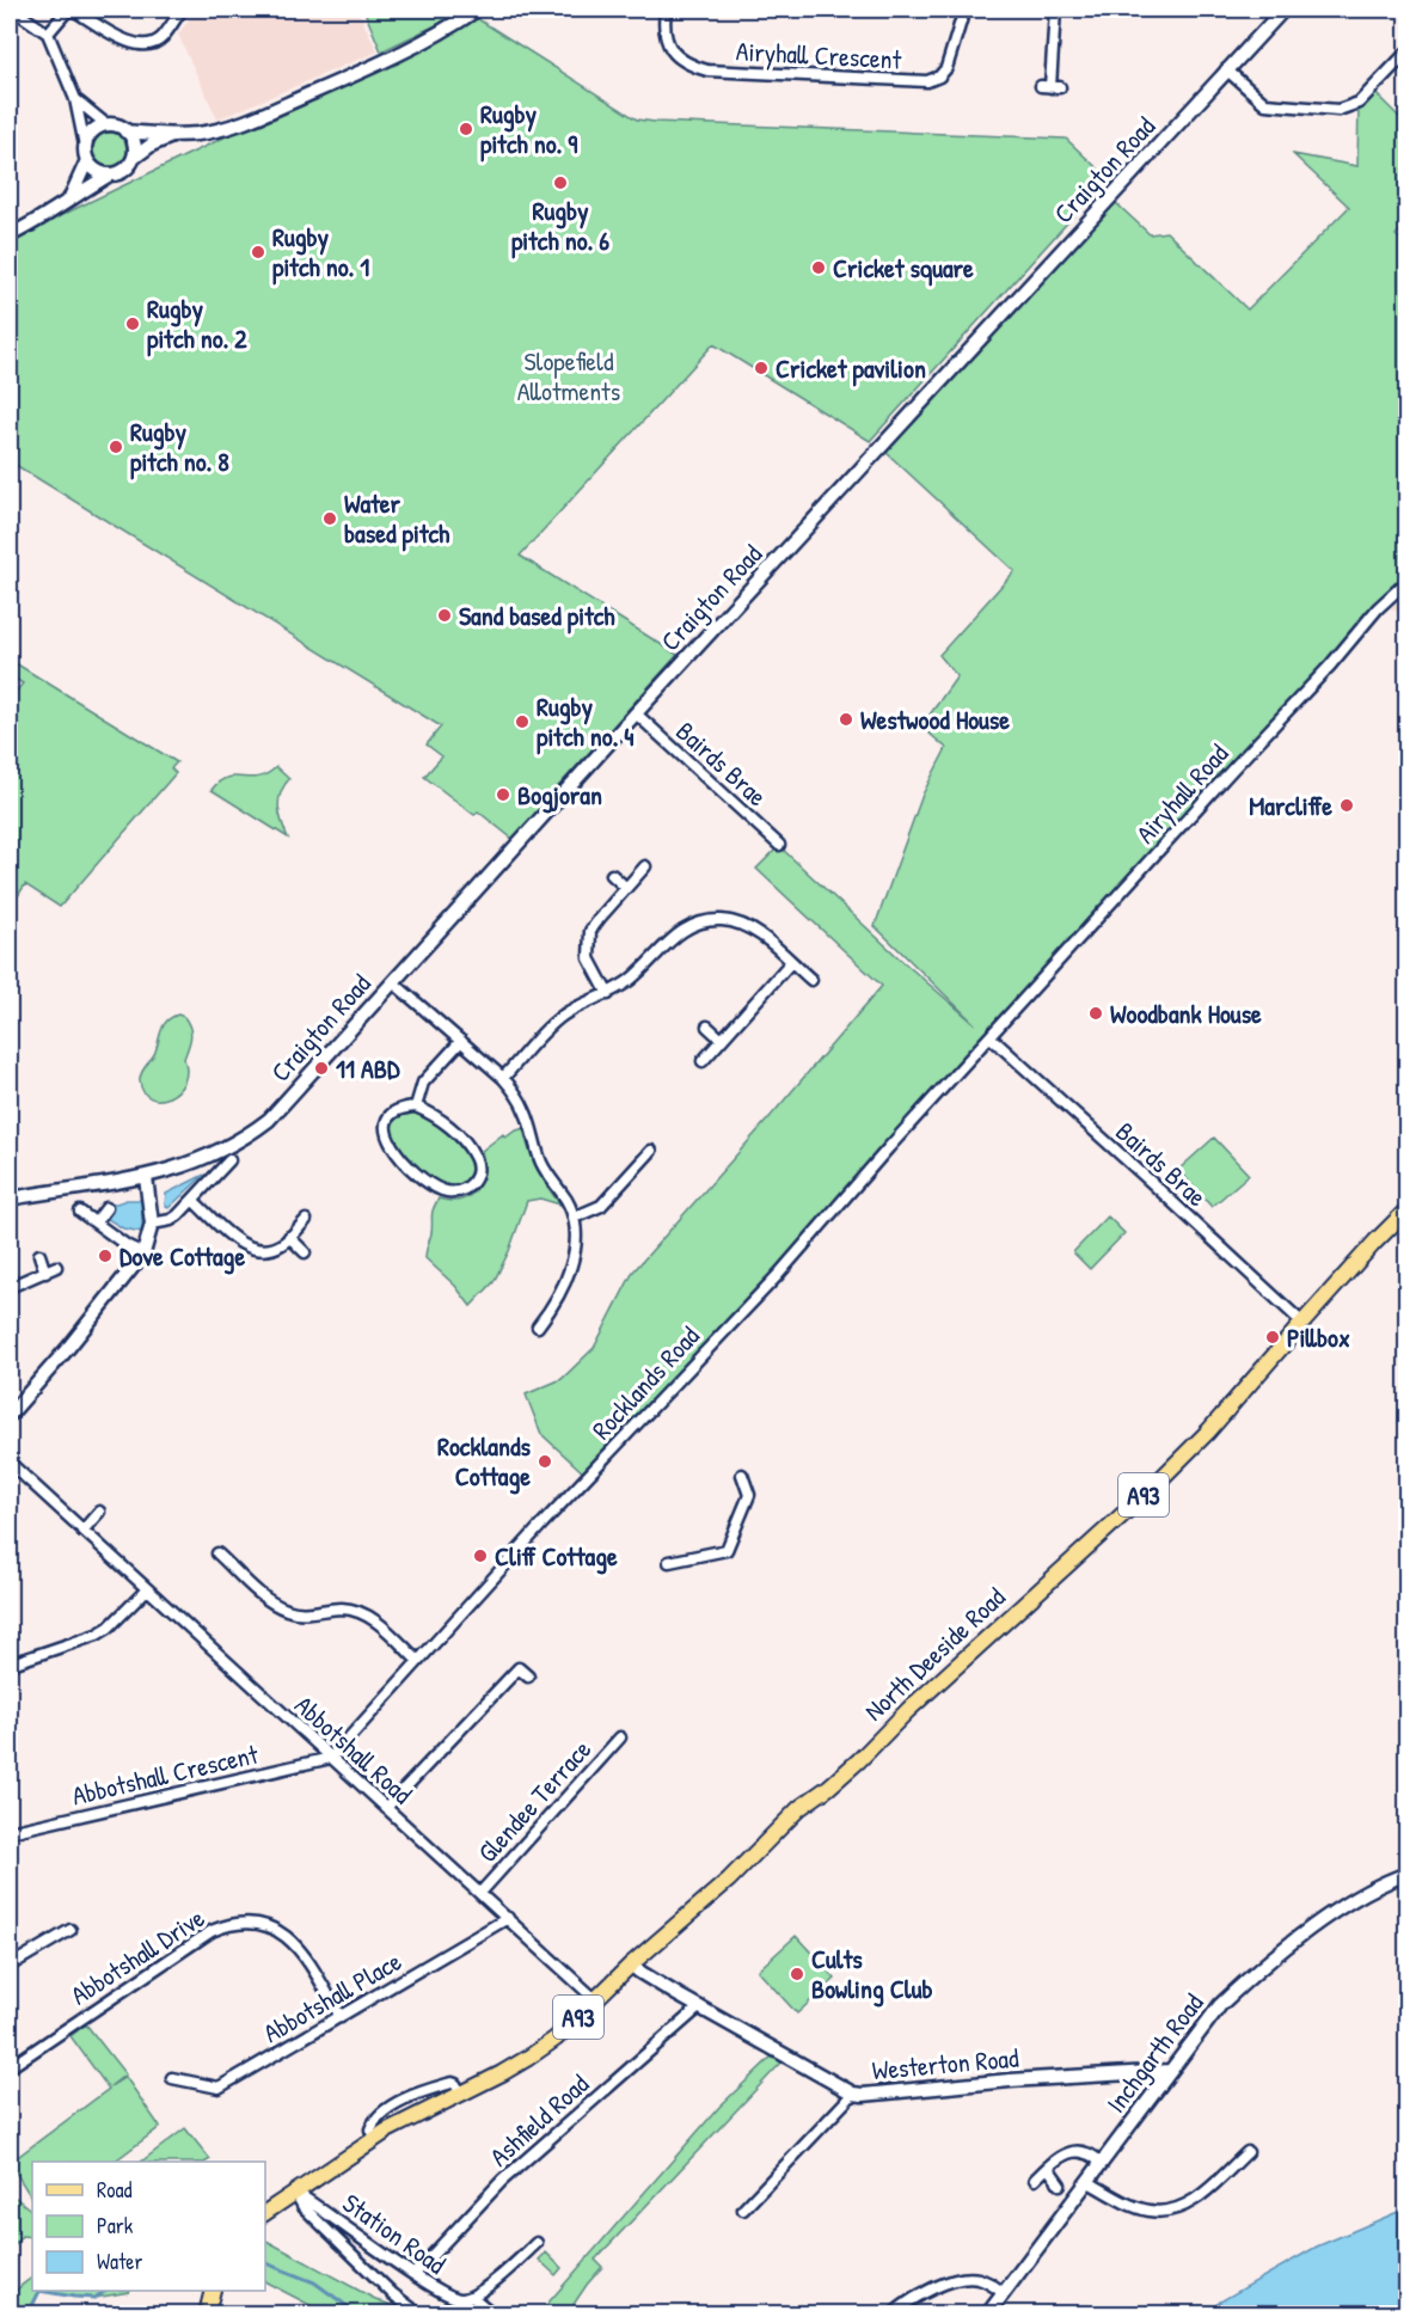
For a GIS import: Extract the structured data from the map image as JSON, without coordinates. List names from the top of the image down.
{
  "streets": {
    "main road": ["A93", "North Deeside Road"],
    "street": [
      "Airyhall Crescent",
      "Craigton Road",
      "Bairds Brae",
      "Airyhall Road",
      "Rocklands Road",
      "Abbotshall Road",
      "Abbotshall Crescent",
      "Glendee Terrace",
      "Abbotshall Drive",
      "Abbotshall Place",
      "Inchgarth Road",
      "Westerton Road",
      "Ashfield Road",
      "Station Road"
    ]
  },
  "crossings": [
    ["Craigton Road", "Bairds Brae"],
    ["Bairds Brae", "Airyhall Road"],
    ["Bairds Brae", "Rocklands Road"],
    ["Bairds Brae", "North Deeside Road"],
    ["Airyhall Road", "Rocklands Road"],
    ["Rocklands Road", "Abbotshall Road"],
    ["Rocklands Road", "Abbotshall Crescent"],
    ["North Deeside Road", "Abbotshall Road"],
    ["North Deeside Road", "Westerton Road"],
    ["North Deeside Road", "Station Road"],
    ["Abbotshall Road", "Abbotshall Crescent"],
    ["Abbotshall Road", "Glendee Terrace"],
    ["Abbotshall Road", "Abbotshall Place"],
    ["Abbotshall Drive", "Abbotshall Place"],
    ["Inchgarth Road", "Westerton Road"],
    ["Westerton Road", "Ashfield Road"],
    ["Ashfield Road", "Station Road"]
  ],
  "parks": ["Slopefield Allotments"],
  "places": [
    "Rugby pitch no. 9",
    "Rugby pitch no. 6",
    "Rugby pitch no. 1",
    "Cricket square",
    "Rugby pitch no. 2",
    "Cricket pavilion",
    "Rugby pitch no. 8",
    "Water based pitch",
    "Sand based pitch",
    "Westwood House",
    "Rugby pitch no. 4",
    "Bogjoran",
    "Marcliffe",
    "Woodbank House",
    "11 ABD",
    "Dove Cottage",
    "Pillbox",
    "Rocklands Cottage",
    "Cliff Cottage",
    "Cults Bowling Club"
  ],
  "legend": ["Road", "Park", "Water"]
}
